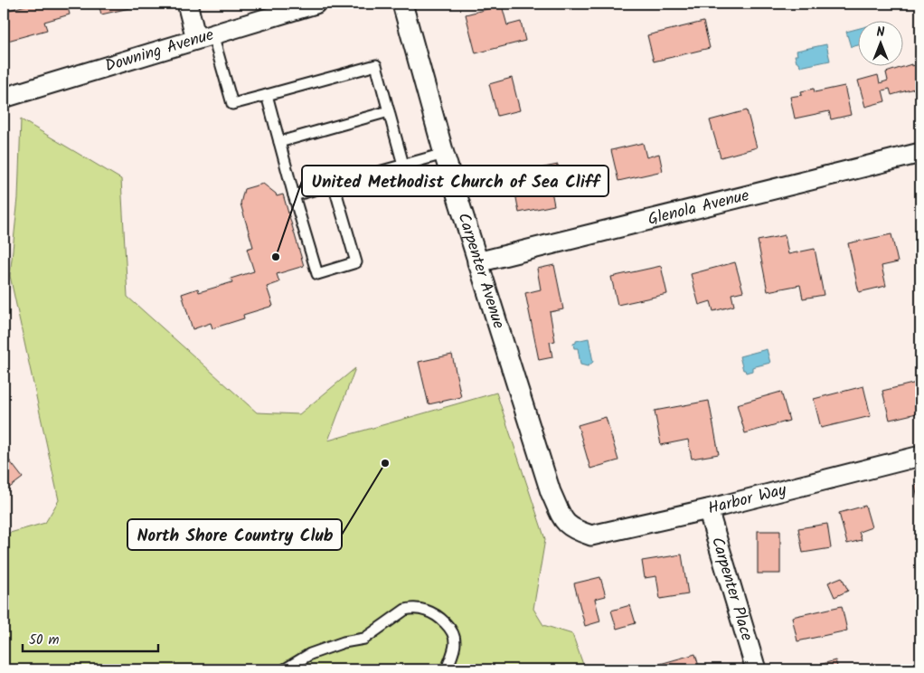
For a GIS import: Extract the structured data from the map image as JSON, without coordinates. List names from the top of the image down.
{
  "streets": {
    "street": [
      "Downing Avenue",
      "Glenola Avenue",
      "Carpenter Avenue",
      "Harbor Way",
      "Carpenter Place"
    ]
  },
  "crossings": [
    ["Glenola Avenue", "Carpenter Avenue"],
    ["Carpenter Avenue", "Harbor Way"],
    ["Harbor Way", "Carpenter Place"]
  ],
  "places": ["United Methodist Church of Sea Cliff", "North Shore Country Club"],
  "scale_bar": "50 m",
  "north": "top"
}
